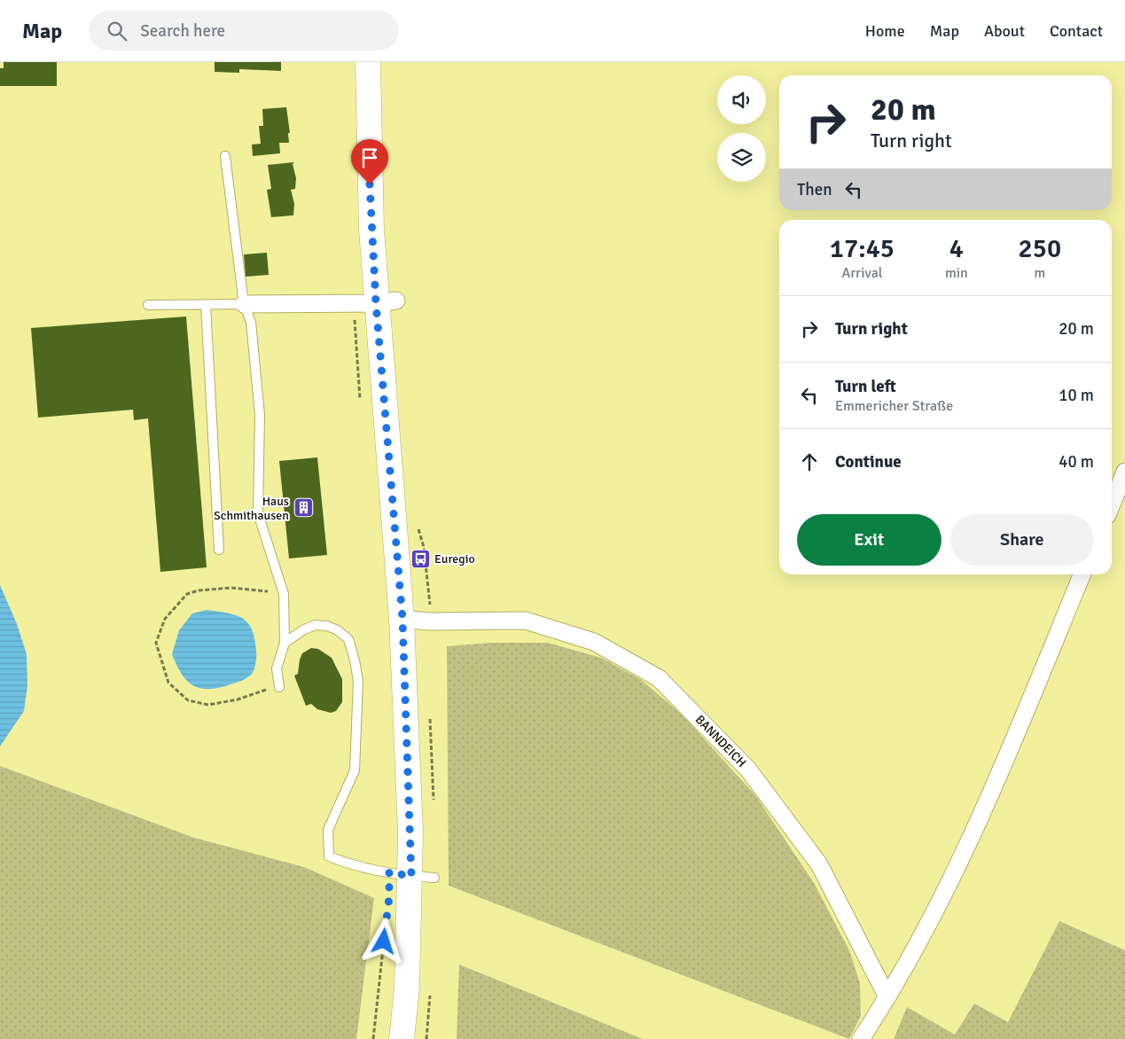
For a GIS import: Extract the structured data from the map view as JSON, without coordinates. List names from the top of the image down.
{
  "streets": {
    "street": ["BANNDEICH"]
  },
  "places": {
    "building": ["Haus Schmithausen"],
    "bus stop": ["Euregio"]
  },
  "page": {
    "header": "Map",
    "search": "Search here",
    "nav": [
      "Home",
      "Map",
      "About",
      "Contact"
    ],
    "turn": ["20 m", "Turn right"],
    "then": "Then",
    "eta": [
      "17:45",
      "Arrival",
      "4",
      "min",
      "250",
      "m"
    ],
    "list": [
      {
        "name": "Turn right",
        "value": "20 m"
      },
      {
        "name": "Turn left",
        "note": "Emmericher Straße",
        "value": "10 m"
      },
      {
        "name": "Continue",
        "value": "40 m"
      }
    ],
    "buttons": ["Exit", "Share"]
  }
}
